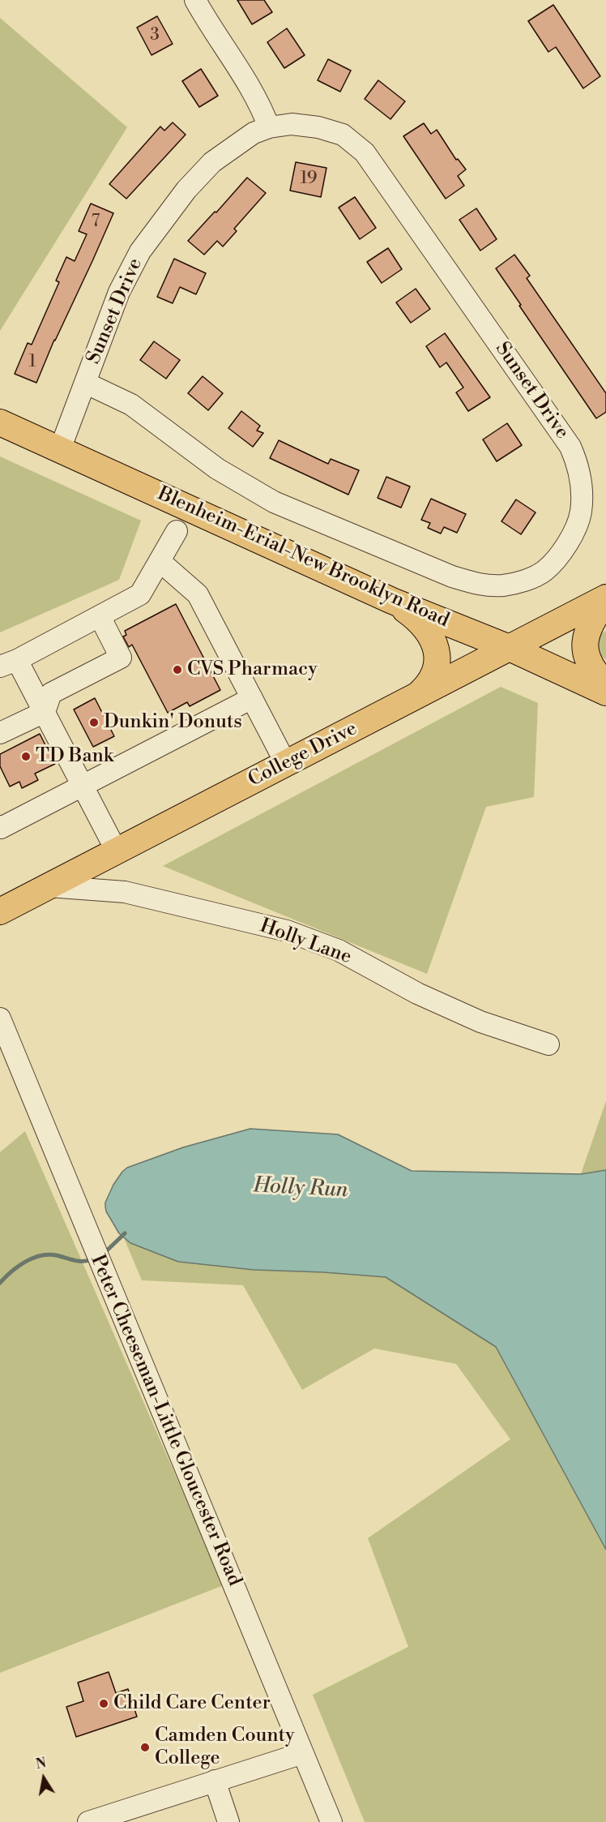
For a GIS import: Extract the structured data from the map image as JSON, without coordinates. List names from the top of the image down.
{
  "streets": {
    "main road": ["Blenheim-Erial-New Brooklyn Road", "College Drive"],
    "street": ["Sunset Drive", "Holly Lane", "Peter Cheeseman-Little Gloucester Road"]
  },
  "crossings": [
    ["Sunset Drive", "Blenheim-Erial-New Brooklyn Road"],
    ["Blenheim-Erial-New Brooklyn Road", "College Drive"],
    ["College Drive", "Holly Lane"]
  ],
  "water": ["Holly Run"],
  "places": [
    "CVS Pharmacy",
    "Dunkin' Donuts",
    "TD Bank",
    "Child Care Center",
    "Camden County College"
  ],
  "house_numbers": [
    "3",
    "19",
    "7",
    "1"
  ],
  "north": "top"
}
